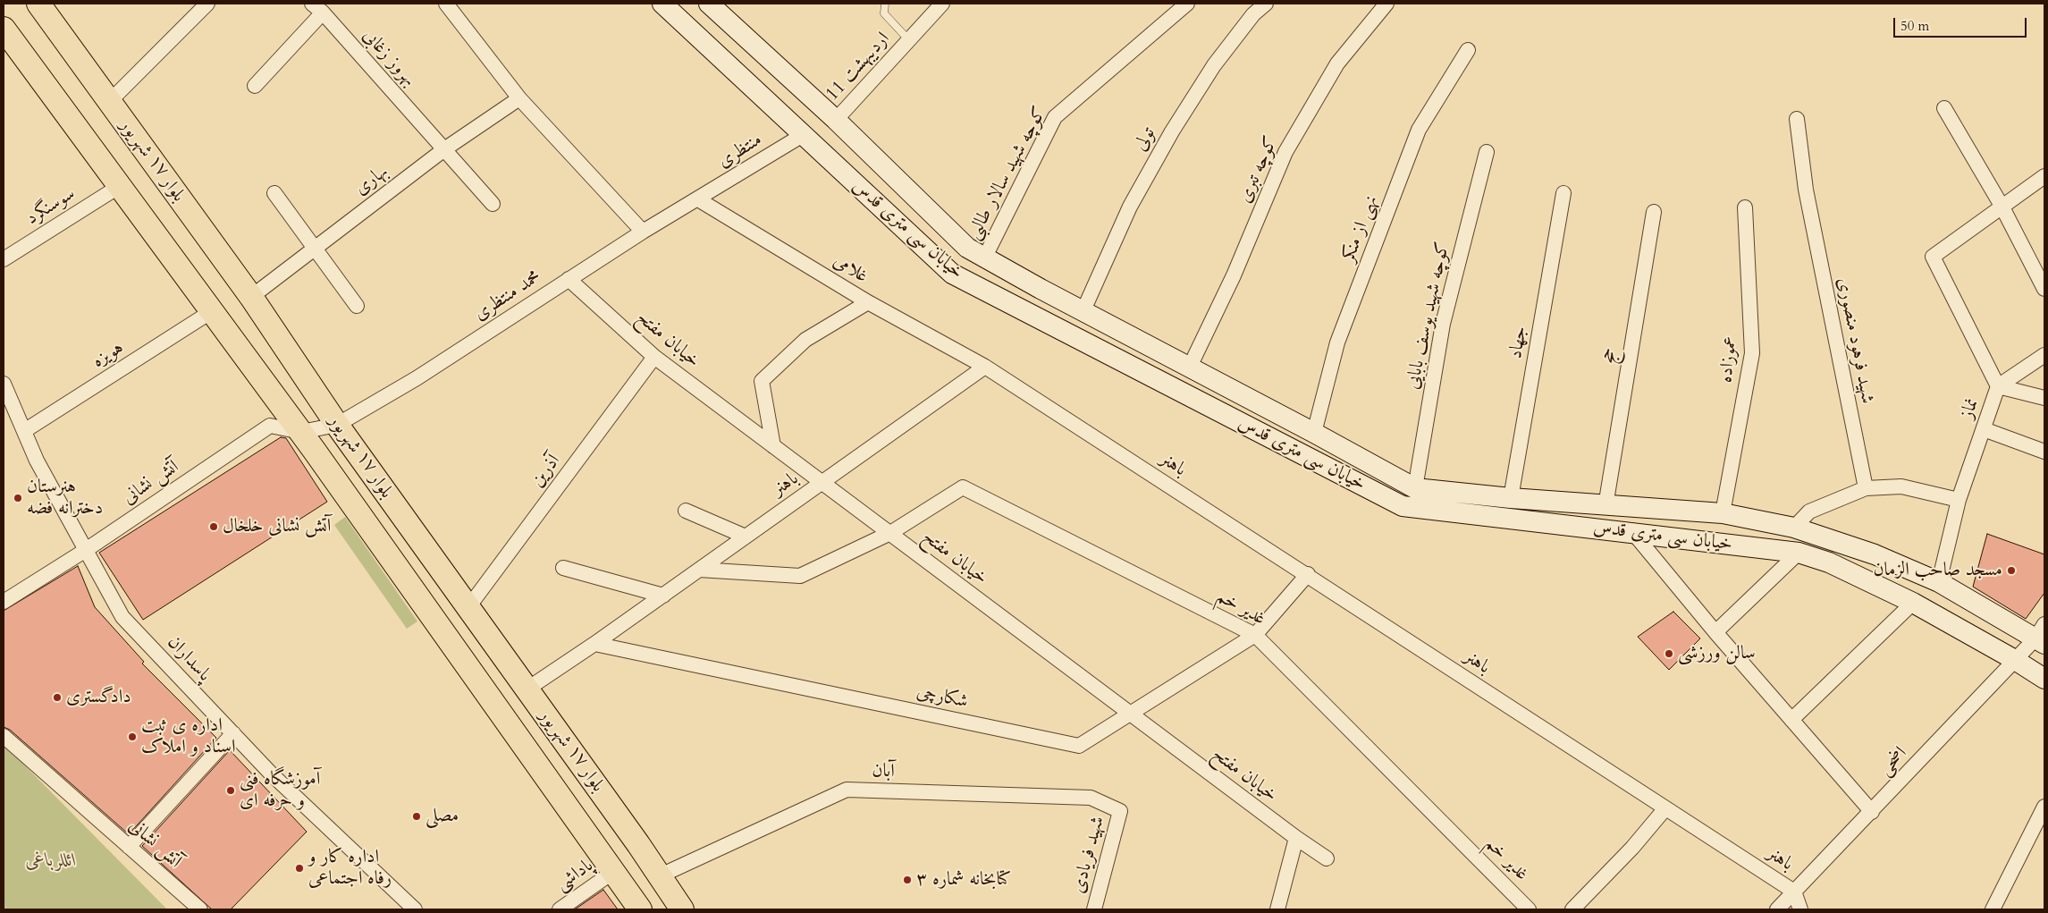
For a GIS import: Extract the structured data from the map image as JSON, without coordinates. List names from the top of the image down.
{
  "streets": {
    "main road": ["بلوار ١٧ شهریور", "خیابان سی متری قدس"],
    "street": [
      "بهروز زغابی",
      "11 اردیبهشت",
      "تولی",
      "منتظری",
      "کوچه تبری",
      "کوچه شهید سالار طالبی",
      "بهاری",
      "سوسنگرد",
      "نهی از منکر",
      "غلامی",
      "محمد منتظری",
      "کوچه شهید یوسف بابایی",
      "خیابان مفتح",
      "شهید فرهود منصوری",
      "جهاد",
      "هویزه",
      "حج",
      "عموزاده",
      "نماز",
      "باهنر",
      "آذرین",
      "آتش نشانی",
      "غدیر خم",
      "پاسداران",
      "شکارچی",
      "اضحی",
      "آبان",
      "شهید فریادی",
      "پاداشی"
    ]
  },
  "crossings": [
    ["بهروز زغابی", "بهاری"],
    ["11 اردیبهشت", "خیابان سی متری قدس"],
    ["تولی", "خیابان سی متری قدس"],
    ["منتظری", "خیابان سی متری قدس"],
    ["منتظری", "غلامی"],
    ["منتظری", "محمد منتظری"],
    ["بلوار ١٧ شهریور", "بهاری"],
    ["بلوار ١٧ شهریور", "سوسنگرد"],
    ["بلوار ١٧ شهریور", "محمد منتظری"],
    ["بلوار ١٧ شهریور", "هویزه"],
    ["بلوار ١٧ شهریور", "باهنر"],
    ["بلوار ١٧ شهریور", "آذرین"],
    ["بلوار ١٧ شهریور", "آتش نشانی"],
    ["بلوار ١٧ شهریور", "آبان"],
    ["بلوار ١٧ شهریور", "پاداشی"],
    ["کوچه تبری", "خیابان سی متری قدس"],
    ["کوچه شهید سالار طالبی", "خیابان سی متری قدس"],
    ["نهی از منکر", "خیابان سی متری قدس"],
    ["خیابان سی متری قدس", "کوچه شهید یوسف بابایی"],
    ["خیابان سی متری قدس", "جهاد"],
    ["خیابان سی متری قدس", "حج"],
    ["خیابان سی متری قدس", "عموزاده"],
    ["خیابان سی متری قدس", "نماز"],
    ["خیابان سی متری قدس", "اضحی"],
    ["غلامی", "محمد منتظری"],
    ["غلامی", "باهنر"],
    ["محمد منتظری", "خیابان مفتح"],
    ["محمد منتظری", "آتش نشانی"],
    ["خیابان مفتح", "باهنر"],
    ["خیابان مفتح", "آذرین"],
    ["خیابان مفتح", "غدیر خم"],
    ["خیابان مفتح", "شکارچی"],
    ["هویزه", "پاسداران"],
    ["باهنر", "شکارچی"],
    ["باهنر", "اضحی"],
    ["آتش نشانی", "پاسداران"],
    ["غدیر خم", "شکارچی"],
    ["آبان", "شهید فریادی"]
  ],
  "parks": ["ائللرباغی"],
  "places": [
    "هنرستان دخترانه فضه",
    "آتش نشانی خلخال",
    "مسجد صاحب الزمان",
    "سالن ورزشی",
    "دادگستری",
    "اداره ی ثبت اسناد و املاک",
    "آموزشگاه فنی و حرفه ای",
    "مصلی",
    "اداره کار و رفاه اجتماعی",
    "کتابخانه شماره ۳"
  ],
  "scale_bar": "50 m"
}
